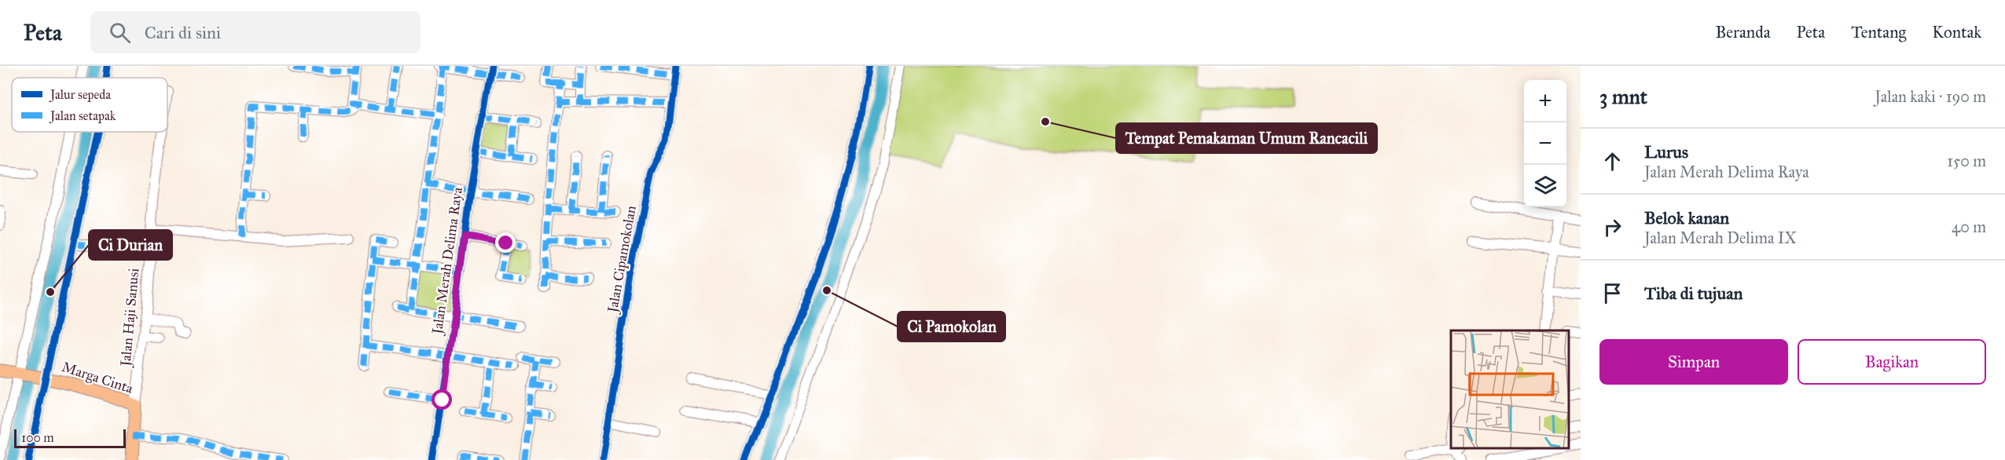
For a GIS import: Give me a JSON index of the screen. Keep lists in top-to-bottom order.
{
  "streets": {
    "main road": ["Marga Cinta"],
    "street": ["Jalan Cipamokolan", "Jalan Merah Delima Raya", "Jalan Haji Sanusi"]
  },
  "crossings": [
    ["Jalan Haji Sanusi", "Marga Cinta"]
  ],
  "places": ["Tempat Pemakaman Umum Rancacili", "Ci Pamokolan", "Ci Durian"],
  "legend": ["Jalur sepeda", "Jalan setapak"],
  "scale_bar": "100 m",
  "page": {
    "header": "Peta",
    "search": "Cari di sini",
    "nav": [
      "Beranda",
      "Peta",
      "Tentang",
      "Kontak"
    ],
    "heading": ["3 mnt", "Jalan kaki · 190 m"],
    "map_buttons": ["+", "−"],
    "list": [
      ["Lurus", "Jalan Merah Delima Raya", "150 m"],
      ["Belok kanan", "Jalan Merah Delima IX", "40 m"],
      "Tiba di tujuan"
    ],
    "buttons": ["Simpan", "Bagikan"],
    "scale": "100 m"
  }
}
